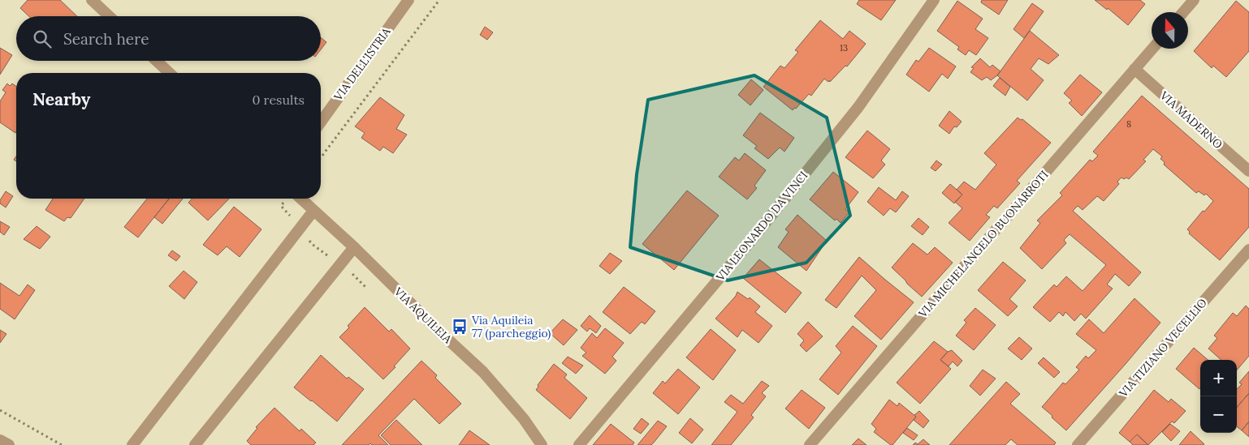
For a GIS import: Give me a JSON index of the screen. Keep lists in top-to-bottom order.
{
  "streets": {
    "street": [
      "VIA DELL'ISTRIA",
      "VIA MADERNO",
      "VIA LEONARDO DA VINCI",
      "VIA MICHELANGELO BUONARROTI",
      "VIA AQUILEIA",
      "VIA TIZIANO VECELLIO"
    ]
  },
  "crossings": [
    ["VIA MADERNO", "VIA MICHELANGELO BUONARROTI"]
  ],
  "places": {
    "bus stop": ["Via Aquileia 77 (parcheggio)"]
  },
  "house_numbers": ["13", "8"],
  "north": "top",
  "page": {
    "search": "Search here",
    "heading": ["Nearby", "0 results"],
    "map_buttons": ["+", "−"]
  }
}
